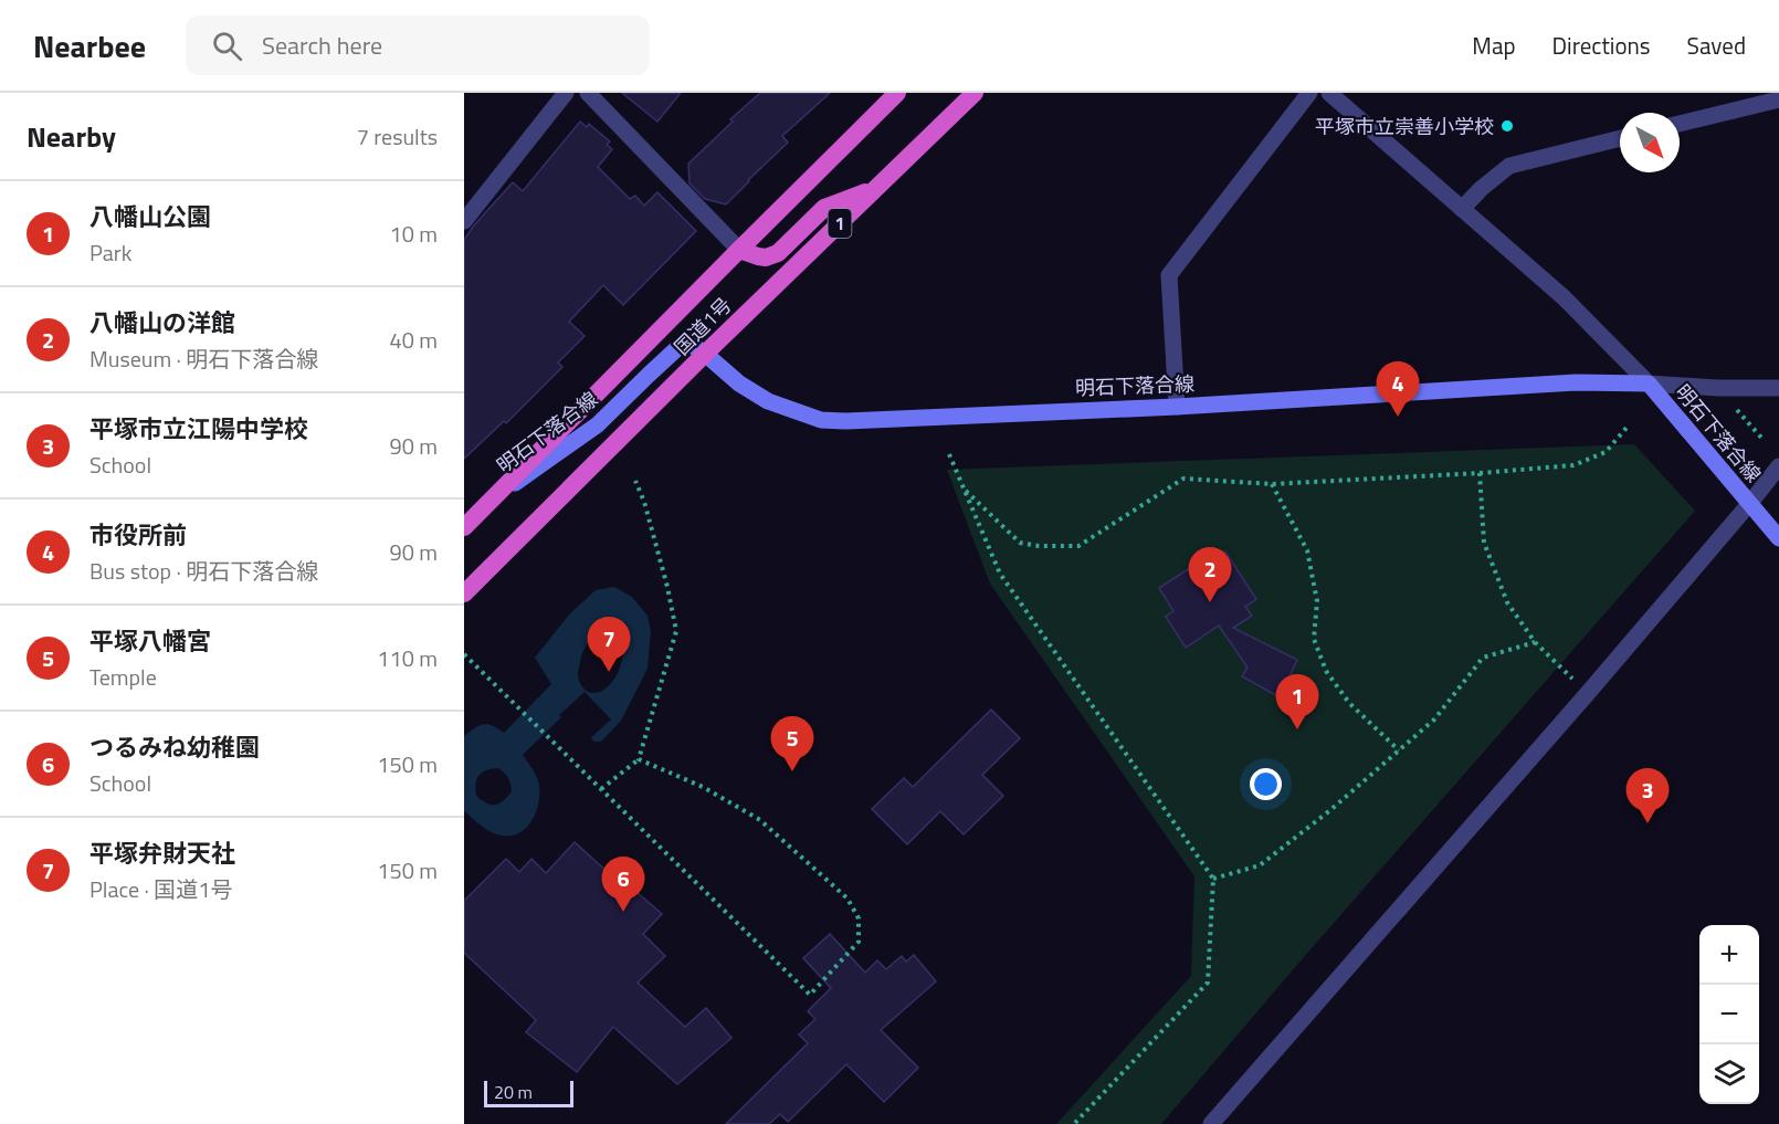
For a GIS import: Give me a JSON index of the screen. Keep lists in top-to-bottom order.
{
  "streets": {
    "highway": ["1", "国道1号"],
    "main road": ["明石下落合線"]
  },
  "crossings": [
    ["国道1号", "明石下落合線"]
  ],
  "places": ["平塚市立崇善小学校"],
  "scale_bar": "20 m",
  "north": "bottom right",
  "page": {
    "header": "Nearbee",
    "search": "Search here",
    "nav": ["Map", "Directions", "Saved"],
    "heading": ["Nearby", "7 results"],
    "list": [
      {
        "mark": "1",
        "name": "八幡山公園",
        "note": "Park",
        "value": "10 m"
      },
      {
        "mark": "2",
        "name": "八幡山の洋館",
        "note": "Museum · 明石下落合線",
        "value": "40 m"
      },
      {
        "mark": "3",
        "name": "平塚市立江陽中学校",
        "note": "School",
        "value": "90 m"
      },
      {
        "mark": "4",
        "name": "市役所前",
        "note": "Bus stop · 明石下落合線",
        "value": "90 m"
      },
      {
        "mark": "5",
        "name": "平塚八幡宮",
        "note": "Temple",
        "value": "110 m"
      },
      {
        "mark": "6",
        "name": "つるみね幼稚園",
        "note": "School",
        "value": "150 m"
      },
      {
        "mark": "7",
        "name": "平塚弁財天社",
        "note": "Place · 国道1号",
        "value": "150 m"
      }
    ],
    "pins": [
      "4",
      "2",
      "7",
      "1",
      "5",
      "3",
      "6"
    ],
    "map_buttons": ["+", "−"],
    "scale": "20 m"
  }
}
